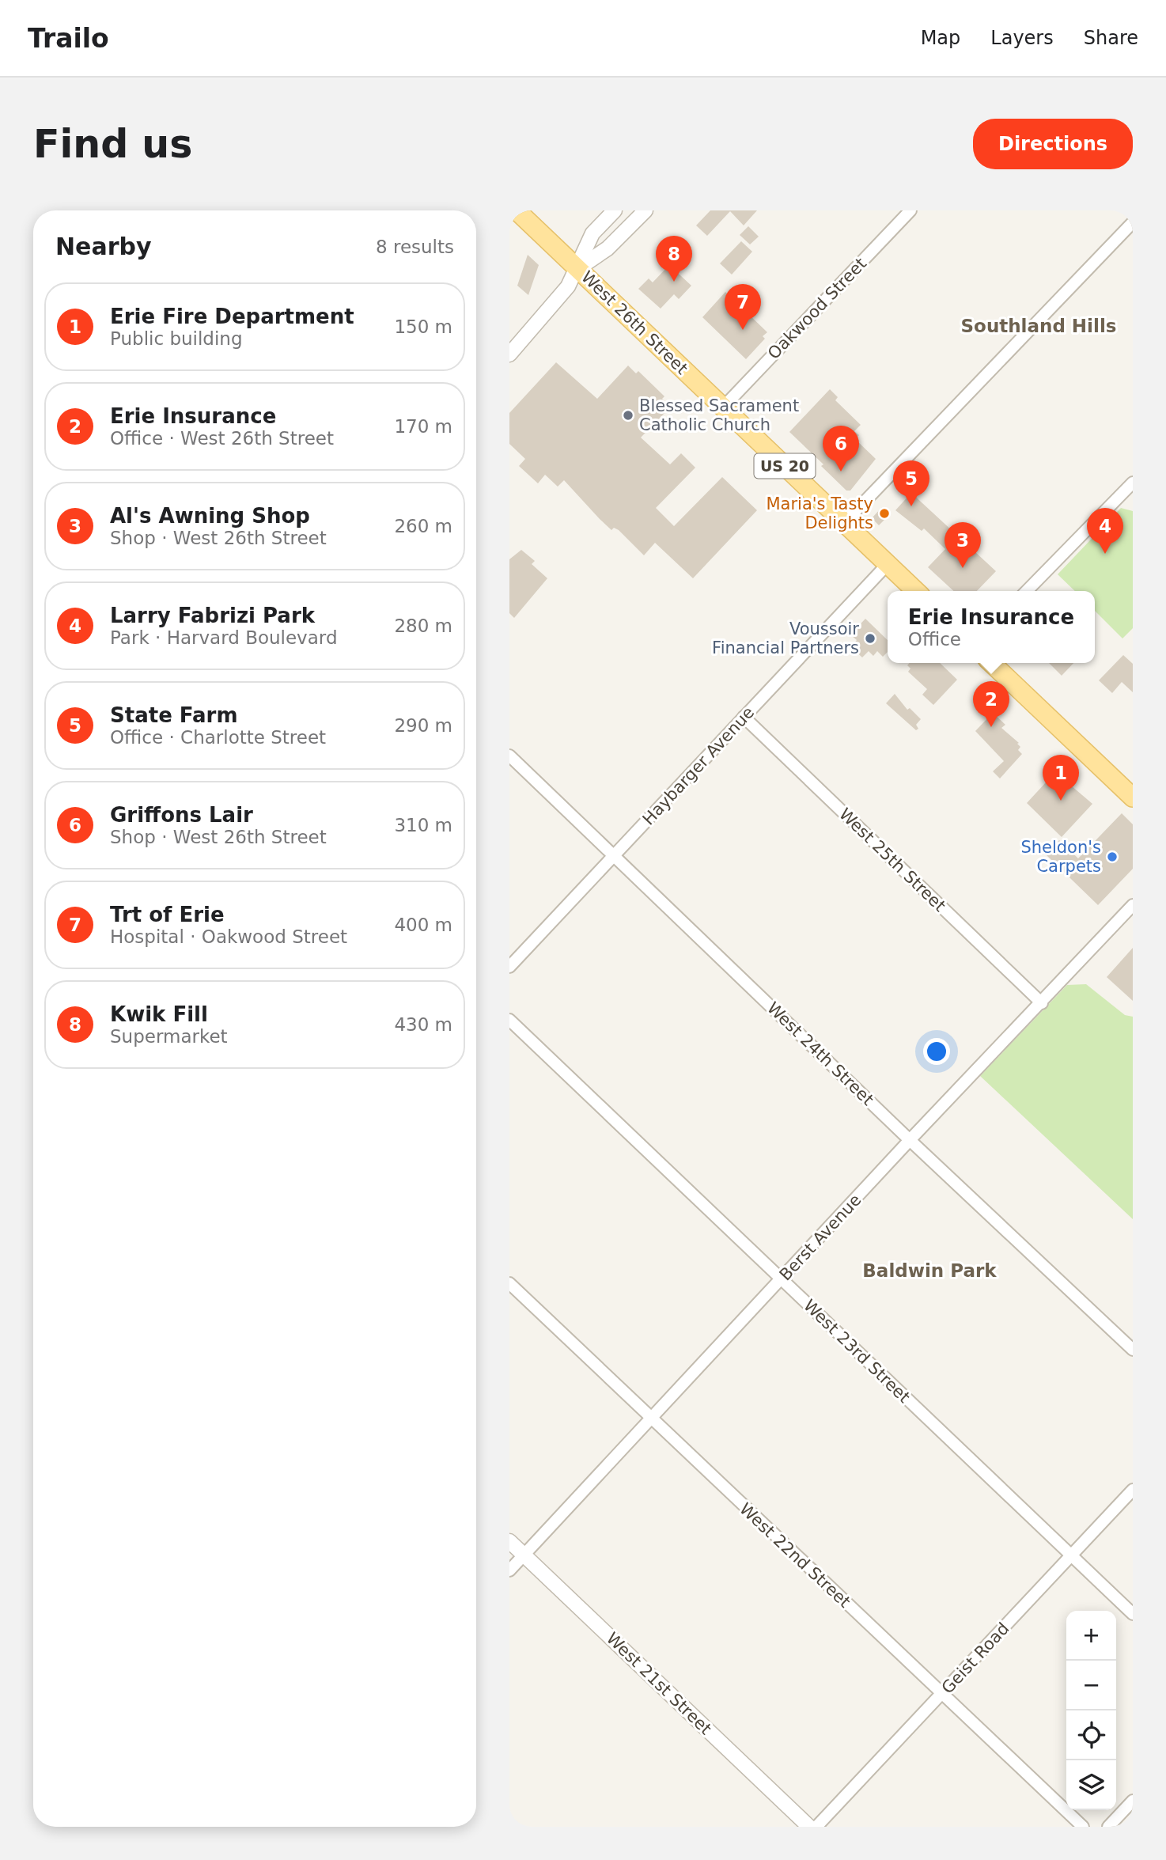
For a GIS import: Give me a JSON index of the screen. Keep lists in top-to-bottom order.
{
  "streets": {
    "main road": ["West 26th Street", "US 20"],
    "street": [
      "Oakwood Street",
      "Haybarger Avenue",
      "West 25th Street",
      "West 24th Street",
      "Berst Avenue",
      "West 23rd Street",
      "West 22nd Street",
      "Geist Road",
      "West 21st Street"
    ]
  },
  "crossings": [
    ["Oakwood Street", "West 26th Street"],
    ["West 26th Street", "Haybarger Avenue"],
    ["Haybarger Avenue", "West 25th Street"],
    ["Haybarger Avenue", "West 24th Street"],
    ["West 25th Street", "Berst Avenue"],
    ["West 24th Street", "Berst Avenue"],
    ["Berst Avenue", "West 23rd Street"],
    ["Berst Avenue", "West 22nd Street"],
    ["Berst Avenue", "West 21st Street"],
    ["West 23rd Street", "Geist Road"],
    ["West 22nd Street", "Geist Road"]
  ],
  "districts": ["Southland Hills", "Baldwin Park"],
  "places": [
    "Blessed Sacrament Catholic Church",
    "Maria's Tasty Delights",
    "Voussoir Financial Partners",
    "Sheldon's Carpets"
  ],
  "page": {
    "header": "Trailo",
    "nav": ["Map", "Layers", "Share"],
    "buttons": "Directions",
    "title": "Find us",
    "heading": ["Nearby", "8 results"],
    "pins": [
      "8",
      "7",
      "6",
      "5",
      "4",
      "3",
      "2",
      "1"
    ],
    "list": [
      {
        "mark": "1",
        "name": "Erie Fire Department",
        "note": "Public building",
        "value": "150 m"
      },
      {
        "mark": "2",
        "name": "Erie Insurance",
        "note": "Office · West 26th Street",
        "value": "170 m"
      },
      {
        "mark": "3",
        "name": "Al's Awning Shop",
        "note": "Shop · West 26th Street",
        "value": "260 m"
      },
      {
        "mark": "4",
        "name": "Larry Fabrizi Park",
        "note": "Park · Harvard Boulevard",
        "value": "280 m"
      },
      {
        "mark": "5",
        "name": "State Farm",
        "note": "Office · Charlotte Street",
        "value": "290 m"
      },
      {
        "mark": "6",
        "name": "Griffons Lair",
        "note": "Shop · West 26th Street",
        "value": "310 m"
      },
      {
        "mark": "7",
        "name": "Trt of Erie",
        "note": "Hospital · Oakwood Street",
        "value": "400 m"
      },
      {
        "mark": "8",
        "name": "Kwik Fill",
        "note": "Supermarket",
        "value": "430 m"
      }
    ],
    "popup": ["Erie Insurance", "Office"],
    "map_buttons": ["+", "−"]
  }
}
